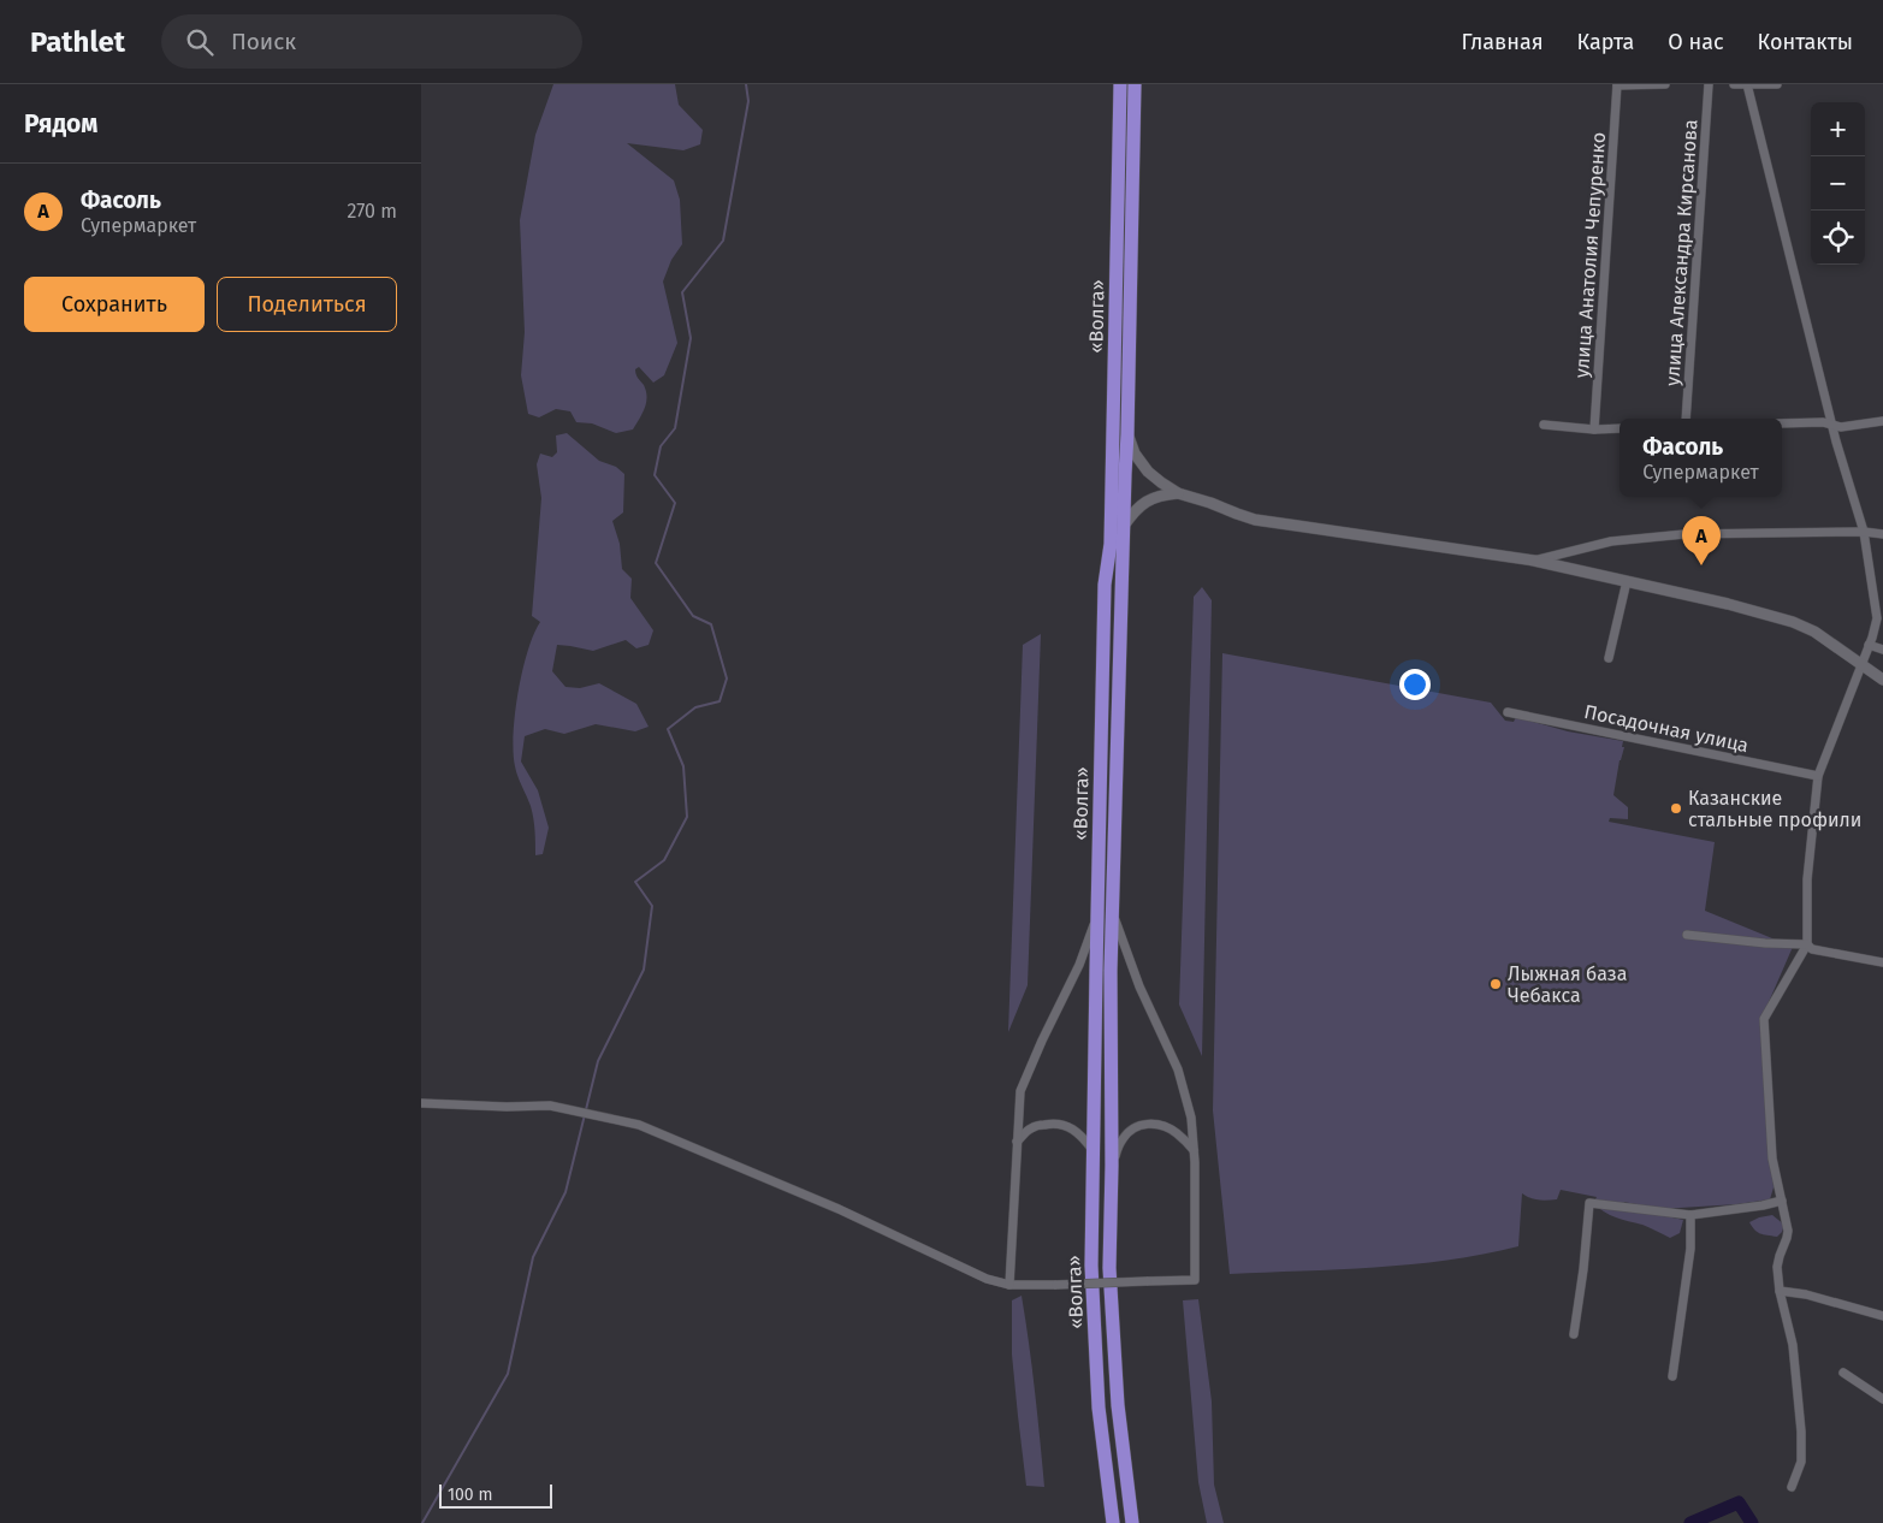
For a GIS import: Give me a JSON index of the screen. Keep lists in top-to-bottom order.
{
  "streets": {
    "highway": ["«Волга»"],
    "street": ["улица Александра Кирсанова", "улица Анатолия Чепуренко", "Посадочная улица"]
  },
  "places": ["Казанские стальные профили", "Лыжная база Чебакса"],
  "scale_bar": "100 m",
  "page": {
    "header": "Pathlet",
    "search": "Поиск",
    "nav": [
      "Главная",
      "Карта",
      "О нас",
      "Контакты"
    ],
    "heading": "Рядом",
    "map_buttons": ["+", "−"],
    "list": [
      {
        "mark": "A",
        "name": "Фасоль",
        "note": "Супермаркет",
        "value": "270 m"
      }
    ],
    "buttons": ["Сохранить", "Поделиться"],
    "popup": ["Фасоль", "Супермаркет"],
    "pins": "A",
    "scale": "100 m"
  }
}
